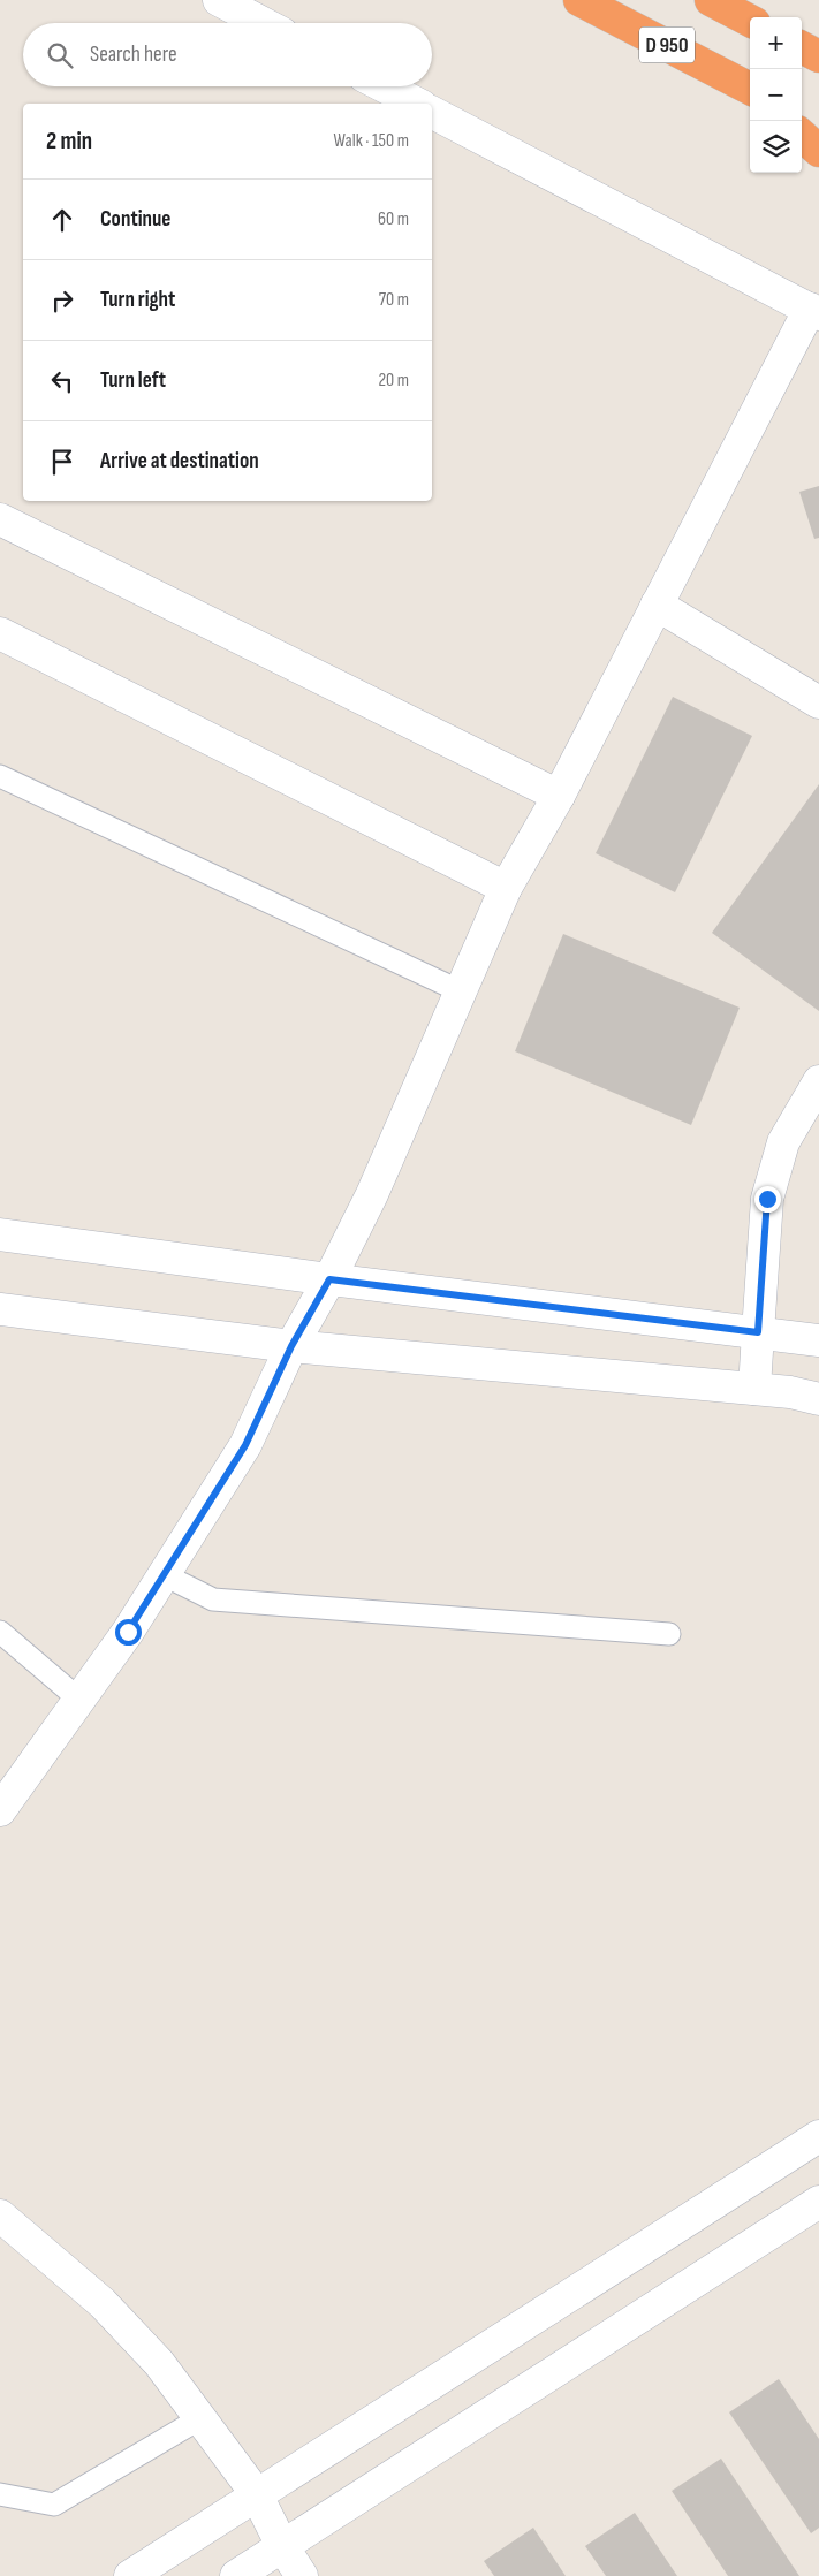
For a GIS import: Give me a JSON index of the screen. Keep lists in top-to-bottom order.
{
  "streets": {
    "highway": ["D 950"]
  },
  "page": {
    "map_buttons": ["+", "−"],
    "search": "Search here",
    "heading": ["2 min", "Walk · 150 m"],
    "list": [
      ["Continue", "60 m"],
      ["Turn right", "70 m"],
      ["Turn left", "20 m"],
      "Arrive at destination"
    ]
  }
}
